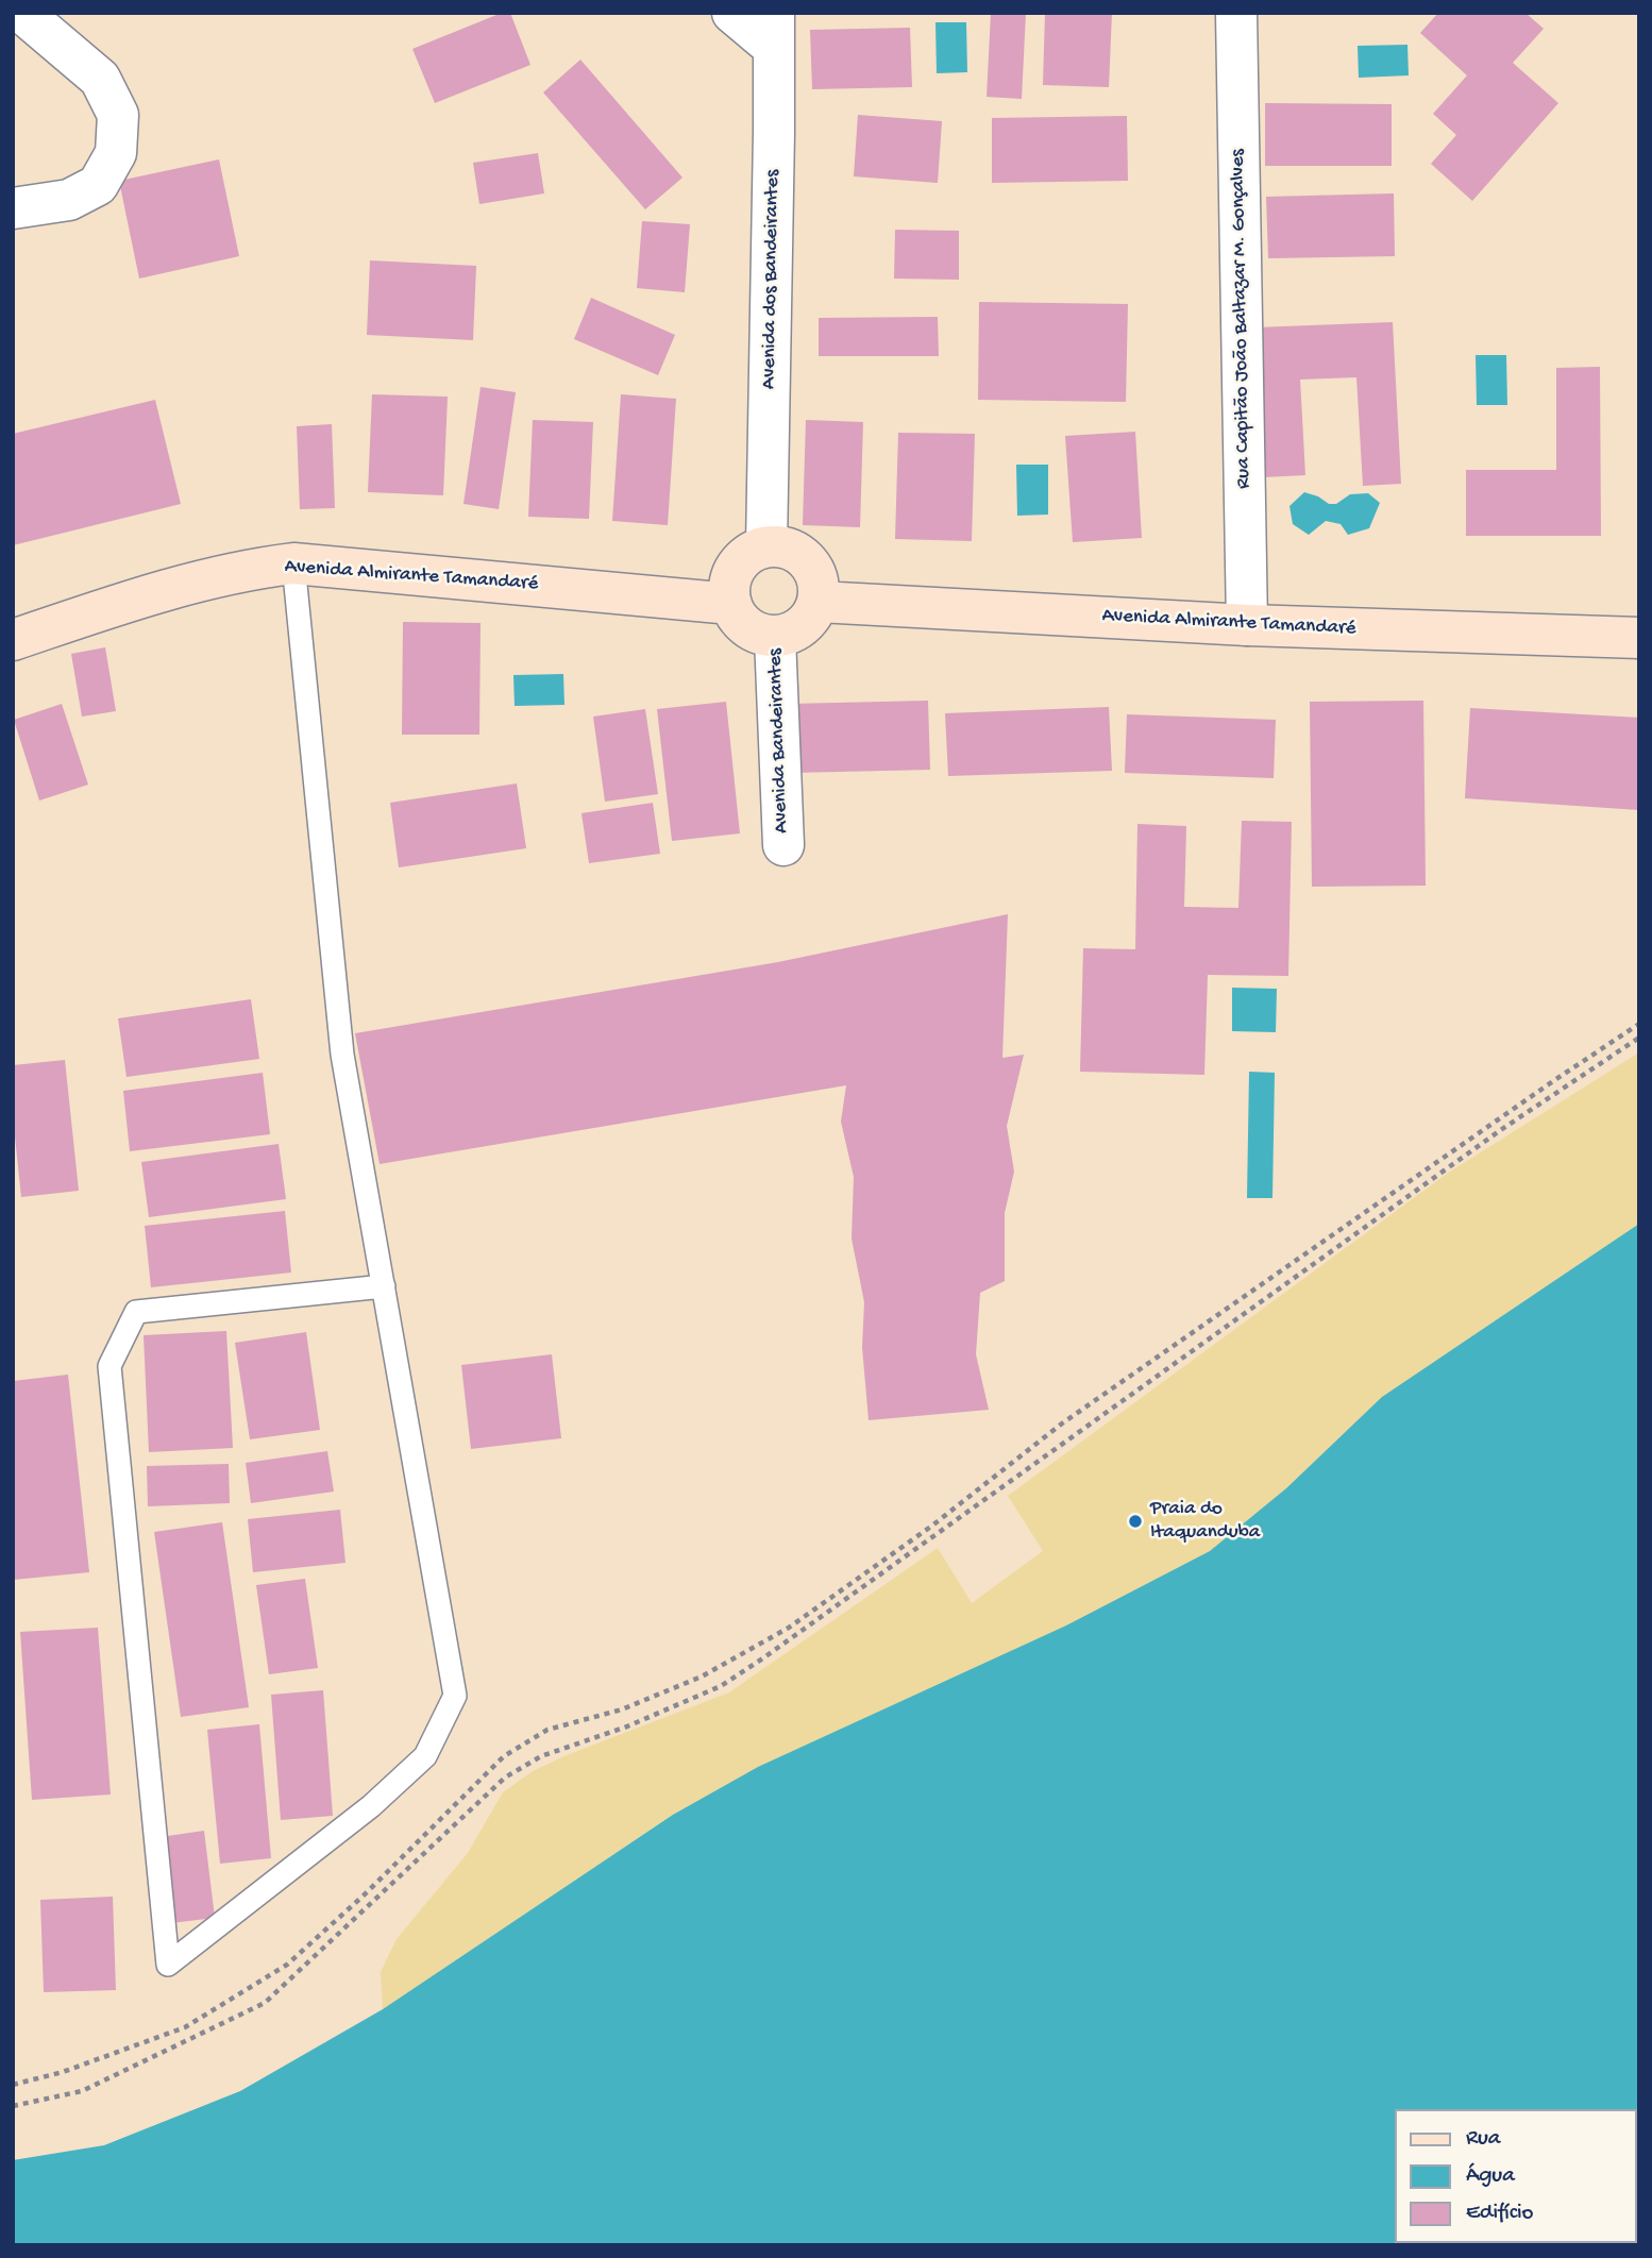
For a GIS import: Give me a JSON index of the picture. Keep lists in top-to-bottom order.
{
  "streets": {
    "main road": ["Avenida Almirante Tamandaré"],
    "street": ["Avenida dos Bandeirantes", "Rua Capitão João Baltazar M. Gonçalves", "Avenida Bandeirantes"]
  },
  "crossings": [
    ["Avenida dos Bandeirantes", "Avenida Almirante Tamandaré"],
    ["Avenida dos Bandeirantes", "Avenida Bandeirantes"],
    ["Rua Capitão João Baltazar M. Gonçalves", "Avenida Almirante Tamandaré"],
    ["Avenida Almirante Tamandaré", "Avenida Bandeirantes"]
  ],
  "places": ["Praia do Itaquanduba"],
  "legend": ["Rua", "Água", "Edifício"]
}
